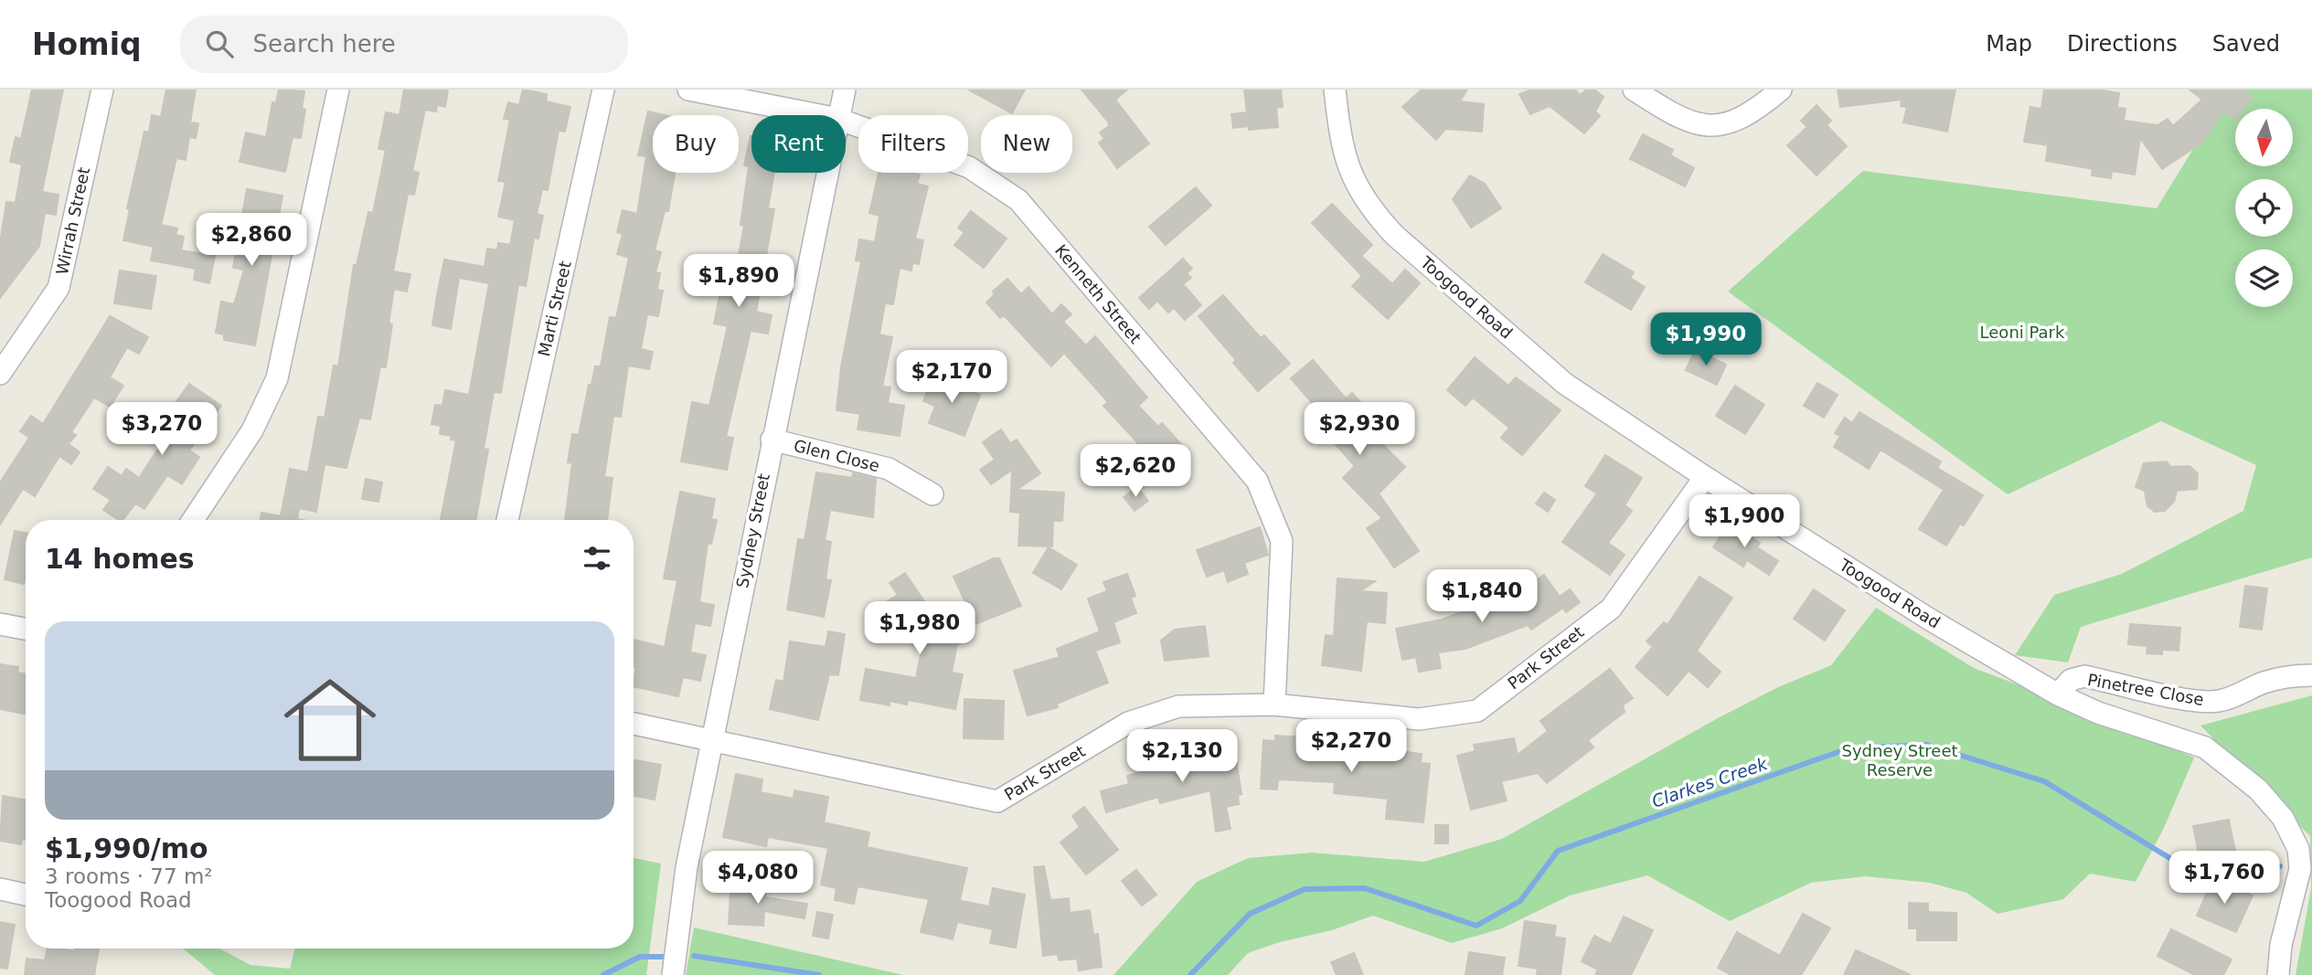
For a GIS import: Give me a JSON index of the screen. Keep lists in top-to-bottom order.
{
  "streets": {
    "street": [
      "Wirrah Street",
      "Kenneth Street",
      "Toogood Road",
      "Marti Street",
      "Glen Close",
      "Sydney Street",
      "Park Street",
      "Pinetree Close"
    ]
  },
  "crossings": [
    ["Kenneth Street", "Park Street"],
    ["Toogood Road", "Park Street"],
    ["Toogood Road", "Pinetree Close"],
    ["Glen Close", "Sydney Street"],
    ["Sydney Street", "Park Street"]
  ],
  "water": ["Clarkes Creek"],
  "parks": ["Leoni Park", "Sydney Street Reserve"],
  "north": "bottom",
  "page": {
    "header": "Homiq",
    "search": "Search here",
    "nav": ["Map", "Directions", "Saved"],
    "chip": [
      "Buy",
      "Rent",
      "Filters",
      "New"
    ],
    "price": [
      "$2,860",
      "$1,890",
      "$1,990",
      "$2,170",
      "$3,270",
      "$2,930",
      "$2,620",
      "$1,900",
      "$1,840",
      "$1,980",
      "$2,270",
      "$2,130",
      "$4,080",
      "$1,760"
    ],
    "heading": "14 homes",
    "list": [
      {
        "name": "$1,990/mo",
        "note": "3 rooms · 77 m² · Toogood Road"
      }
    ]
  }
}
